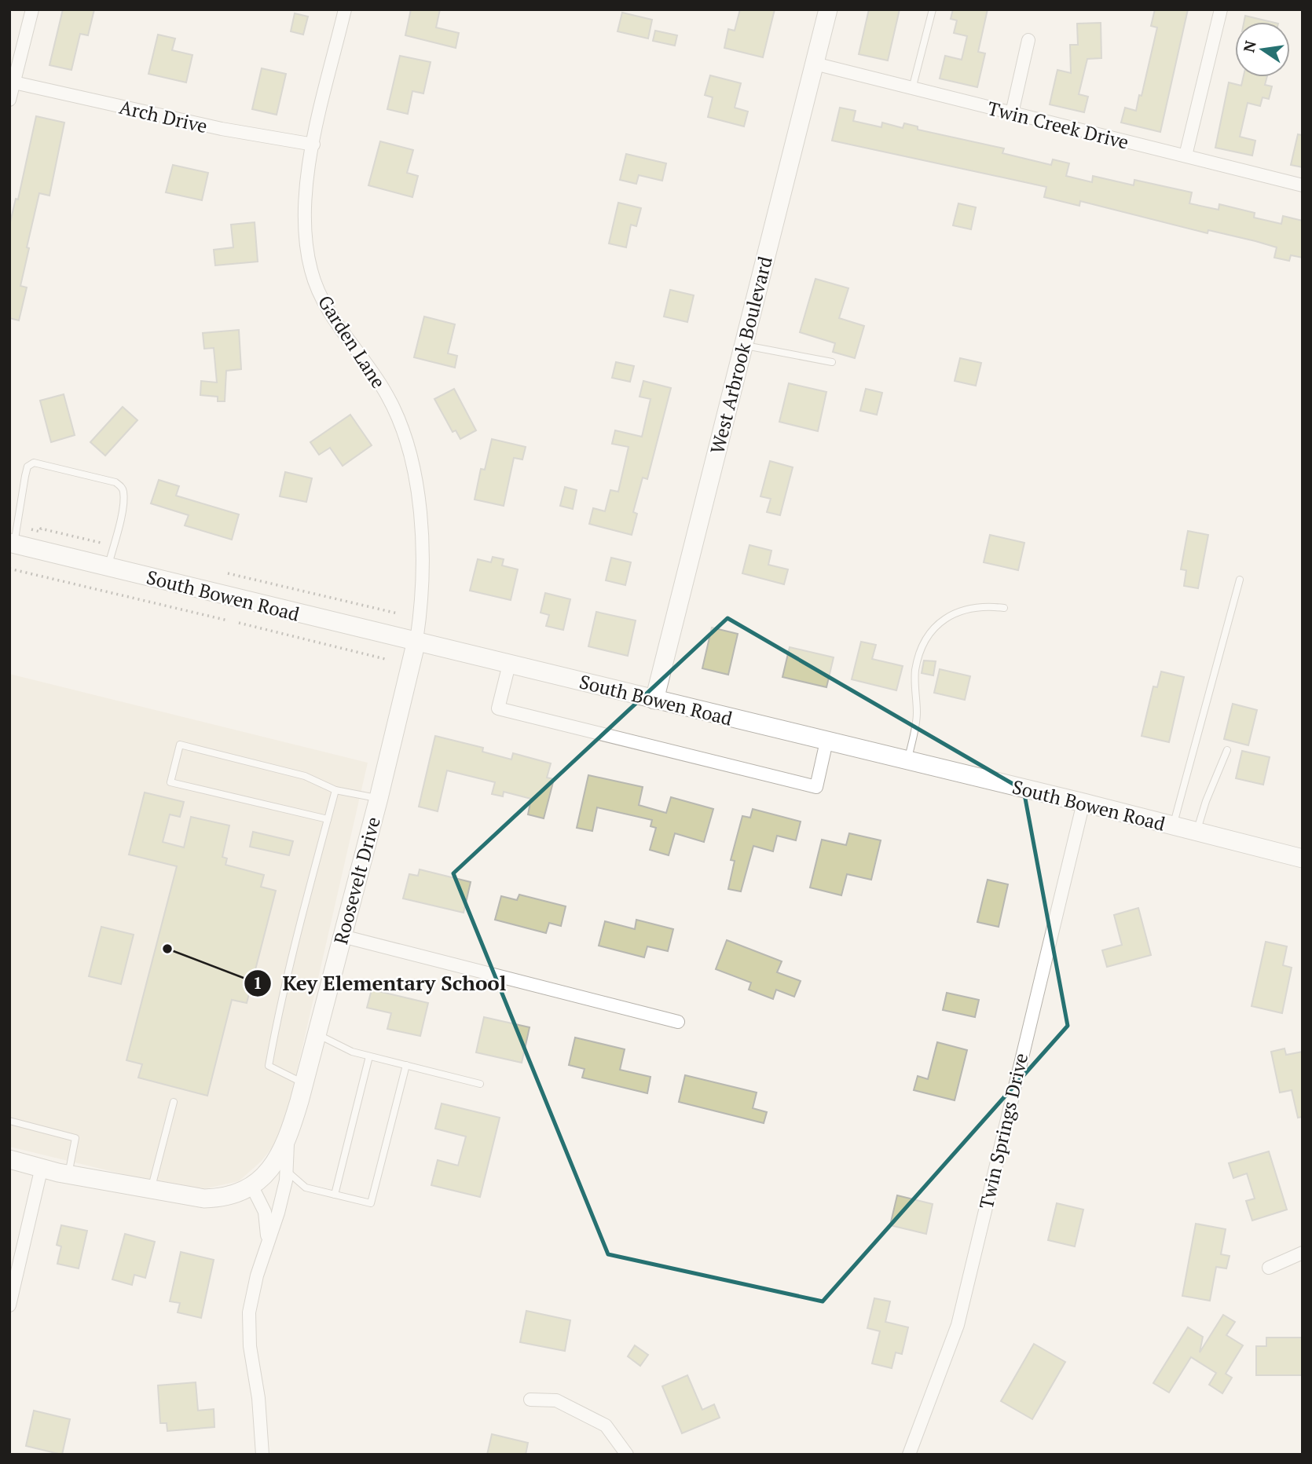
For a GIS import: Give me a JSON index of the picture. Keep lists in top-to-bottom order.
{
  "streets": {
    "street": [
      "Arch Drive",
      "Twin Creek Drive",
      "Garden Lane",
      "West Arbrook Boulevard",
      "South Bowen Road",
      "Roosevelt Drive",
      "Twin Springs Drive"
    ]
  },
  "crossings": [
    ["Arch Drive", "Garden Lane"],
    ["Twin Creek Drive", "West Arbrook Boulevard"],
    ["Garden Lane", "South Bowen Road"],
    ["Garden Lane", "Roosevelt Drive"],
    ["West Arbrook Boulevard", "South Bowen Road"],
    ["South Bowen Road", "Roosevelt Drive"],
    ["South Bowen Road", "Twin Springs Drive"]
  ],
  "places": ["Key Elementary School"],
  "north": "left"
}
